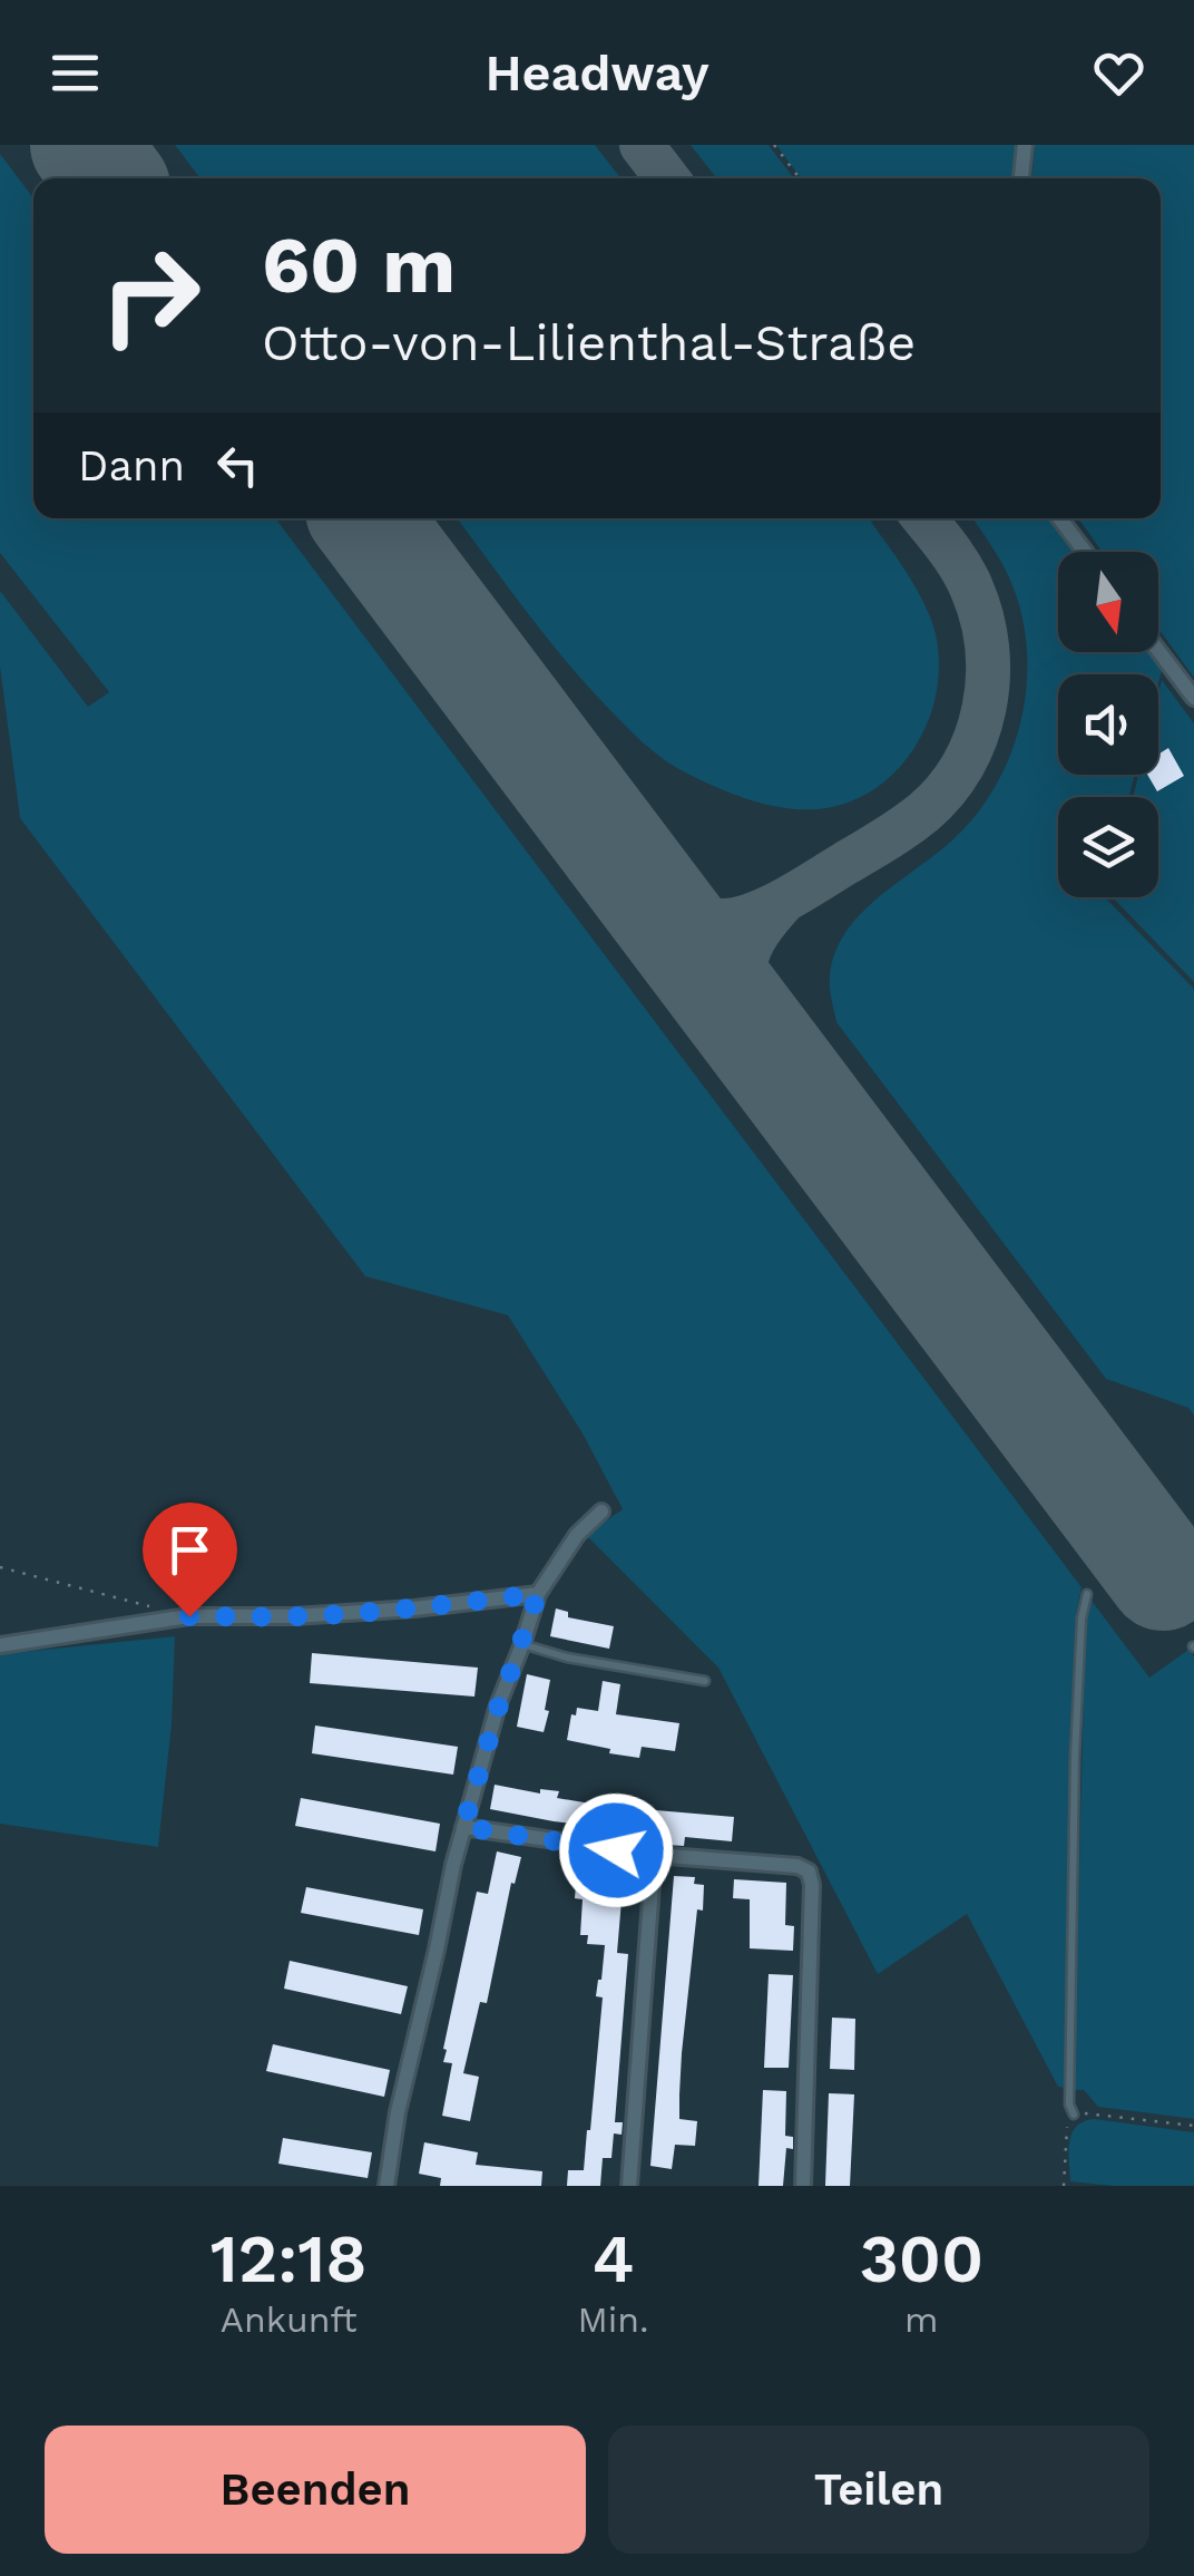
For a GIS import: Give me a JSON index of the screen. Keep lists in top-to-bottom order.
{
  "north": "bottom",
  "page": {
    "header": "Headway",
    "turn": ["60 m", "Otto-von-Lilienthal-Straße"],
    "then": "Dann",
    "eta": [
      "12:18",
      "Ankunft",
      "4",
      "Min.",
      "300",
      "m"
    ],
    "buttons": ["Beenden", "Teilen"]
  }
}
